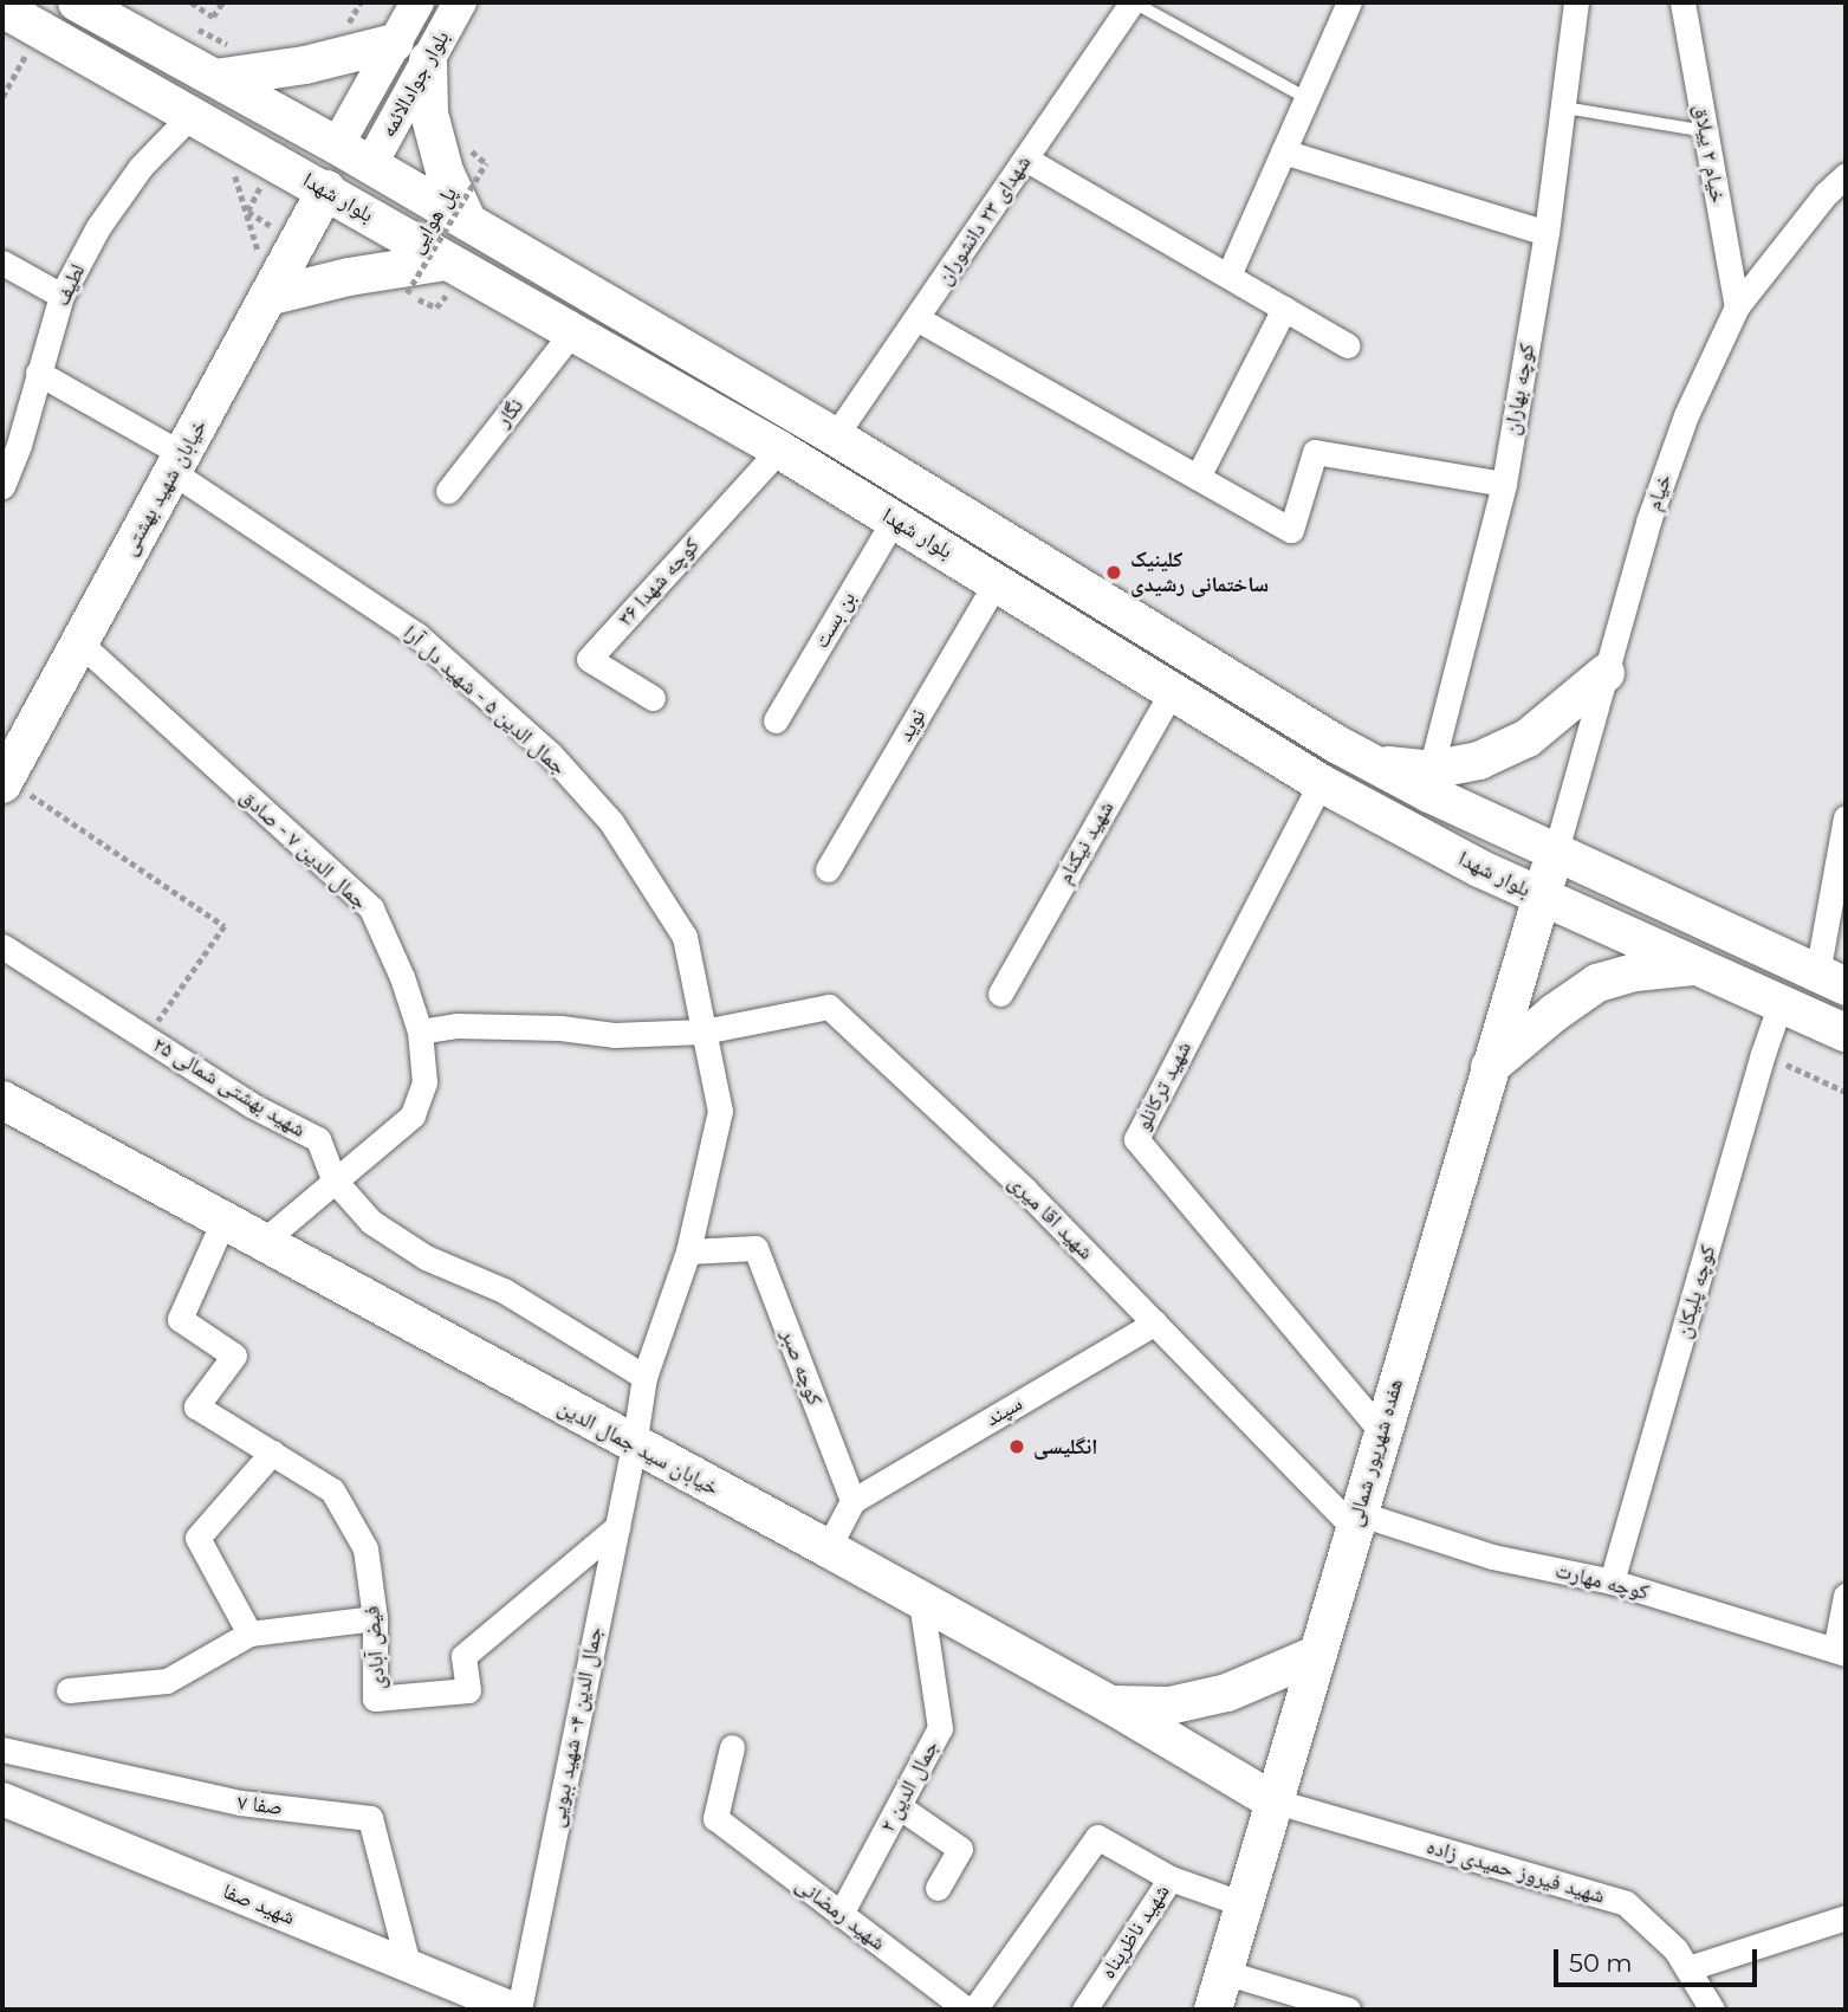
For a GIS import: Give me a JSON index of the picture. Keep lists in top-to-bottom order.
{
  "streets": {
    "main road": [
      "بلوار شهدا",
      "خیابان شهید بهشتی",
      "خیابان سید جمال الدین",
      "هفده شهریور شمالی"
    ],
    "street": [
      "بلوار جوادالائمه",
      "خیام ۲ ییلاق",
      "شهدای ۲۳ دانشوران",
      "لطیف",
      "کوچه بهاران",
      "نگار",
      "خیام",
      "کوچه شهدا ۳۶",
      "بن بست",
      "جمال الدین ۵ - شهید دل آرا",
      "نوید",
      "شهید نیکنام",
      "جمال الدین ۷ - صادق",
      "شهید ترکانلو",
      "۲۵ شهید بهشتی شمالی",
      "شهید اقا میری",
      "کوچه پلیکان",
      "کوچه صبر",
      "سپند",
      "کوچه مهارت",
      "فیض آبادی",
      "جمال الدین ۴- شهید ببویی",
      "جمال الدین ۲",
      "صفا ۷",
      "شهید فیروز حمیدی زاده",
      "شهید صفا",
      "شهید رمضانی",
      "شهید ناظرپناه"
    ],
    "path": ["پل هوایی"]
  },
  "crossings": [
    ["بلوار جوادالائمه", "بلوار شهدا"],
    ["بلوار جوادالائمه", "خیابان شهید بهشتی"],
    ["خیام ۲ ییلاق", "خیام"],
    ["بلوار شهدا", "شهدای ۲۳ دانشوران"],
    ["بلوار شهدا", "لطیف"],
    ["بلوار شهدا", "کوچه بهاران"],
    ["بلوار شهدا", "نگار"],
    ["بلوار شهدا", "خیابان شهید بهشتی"],
    ["بلوار شهدا", "خیام"],
    ["بلوار شهدا", "کوچه شهدا ۳۶"],
    ["بلوار شهدا", "بن بست"],
    ["بلوار شهدا", "نوید"],
    ["بلوار شهدا", "شهید نیکنام"],
    ["بلوار شهدا", "شهید ترکانلو"],
    ["بلوار شهدا", "کوچه پلیکان"],
    ["بلوار شهدا", "هفده شهریور شمالی"],
    ["لطیف", "جمال الدین ۵ - شهید دل آرا"],
    ["خیابان شهید بهشتی", "جمال الدین ۵ - شهید دل آرا"],
    ["خیابان شهید بهشتی", "جمال الدین ۷ - صادق"],
    ["خیام", "هفده شهریور شمالی"],
    ["جمال الدین ۵ - شهید دل آرا", "۲۵ شهید بهشتی شمالی"],
    ["جمال الدین ۵ - شهید دل آرا", "شهید اقا میری"],
    ["جمال الدین ۵ - شهید دل آرا", "کوچه صبر"],
    ["جمال الدین ۵ - شهید دل آرا", "خیابان سید جمال الدین"],
    ["جمال الدین ۵ - شهید دل آرا", "جمال الدین ۴- شهید ببویی"],
    ["جمال الدین ۷ - صادق", "۲۵ شهید بهشتی شمالی"],
    ["جمال الدین ۷ - صادق", "خیابان سید جمال الدین"],
    ["شهید ترکانلو", "هفده شهریور شمالی"],
    ["شهید اقا میری", "سپند"],
    ["شهید اقا میری", "هفده شهریور شمالی"],
    ["شهید اقا میری", "کوچه مهارت"],
    ["کوچه پلیکان", "کوچه مهارت"],
    ["کوچه صبر", "سپند"],
    ["خیابان سید جمال الدین", "هفده شهریور شمالی"],
    ["خیابان سید جمال الدین", "فیض آبادی"],
    ["خیابان سید جمال الدین", "جمال الدین ۴- شهید ببویی"],
    ["خیابان سید جمال الدین", "جمال الدین ۲"],
    ["خیابان سید جمال الدین", "شهید فیروز حمیدی زاده"],
    ["هفده شهریور شمالی", "کوچه مهارت"],
    ["هفده شهریور شمالی", "شهید فیروز حمیدی زاده"],
    ["هفده شهریور شمالی", "شهید ناظرپناه"],
    ["فیض آبادی", "جمال الدین ۴- شهید ببویی"],
    ["جمال الدین ۴- شهید ببویی", "شهید صفا"],
    ["جمال الدین ۲", "شهید رمضانی"],
    ["صفا ۷", "شهید صفا"]
  ],
  "places": ["کلینیک ساختمانی رشیدی", "انگلیسی"],
  "scale_bar": "50 m"
}
